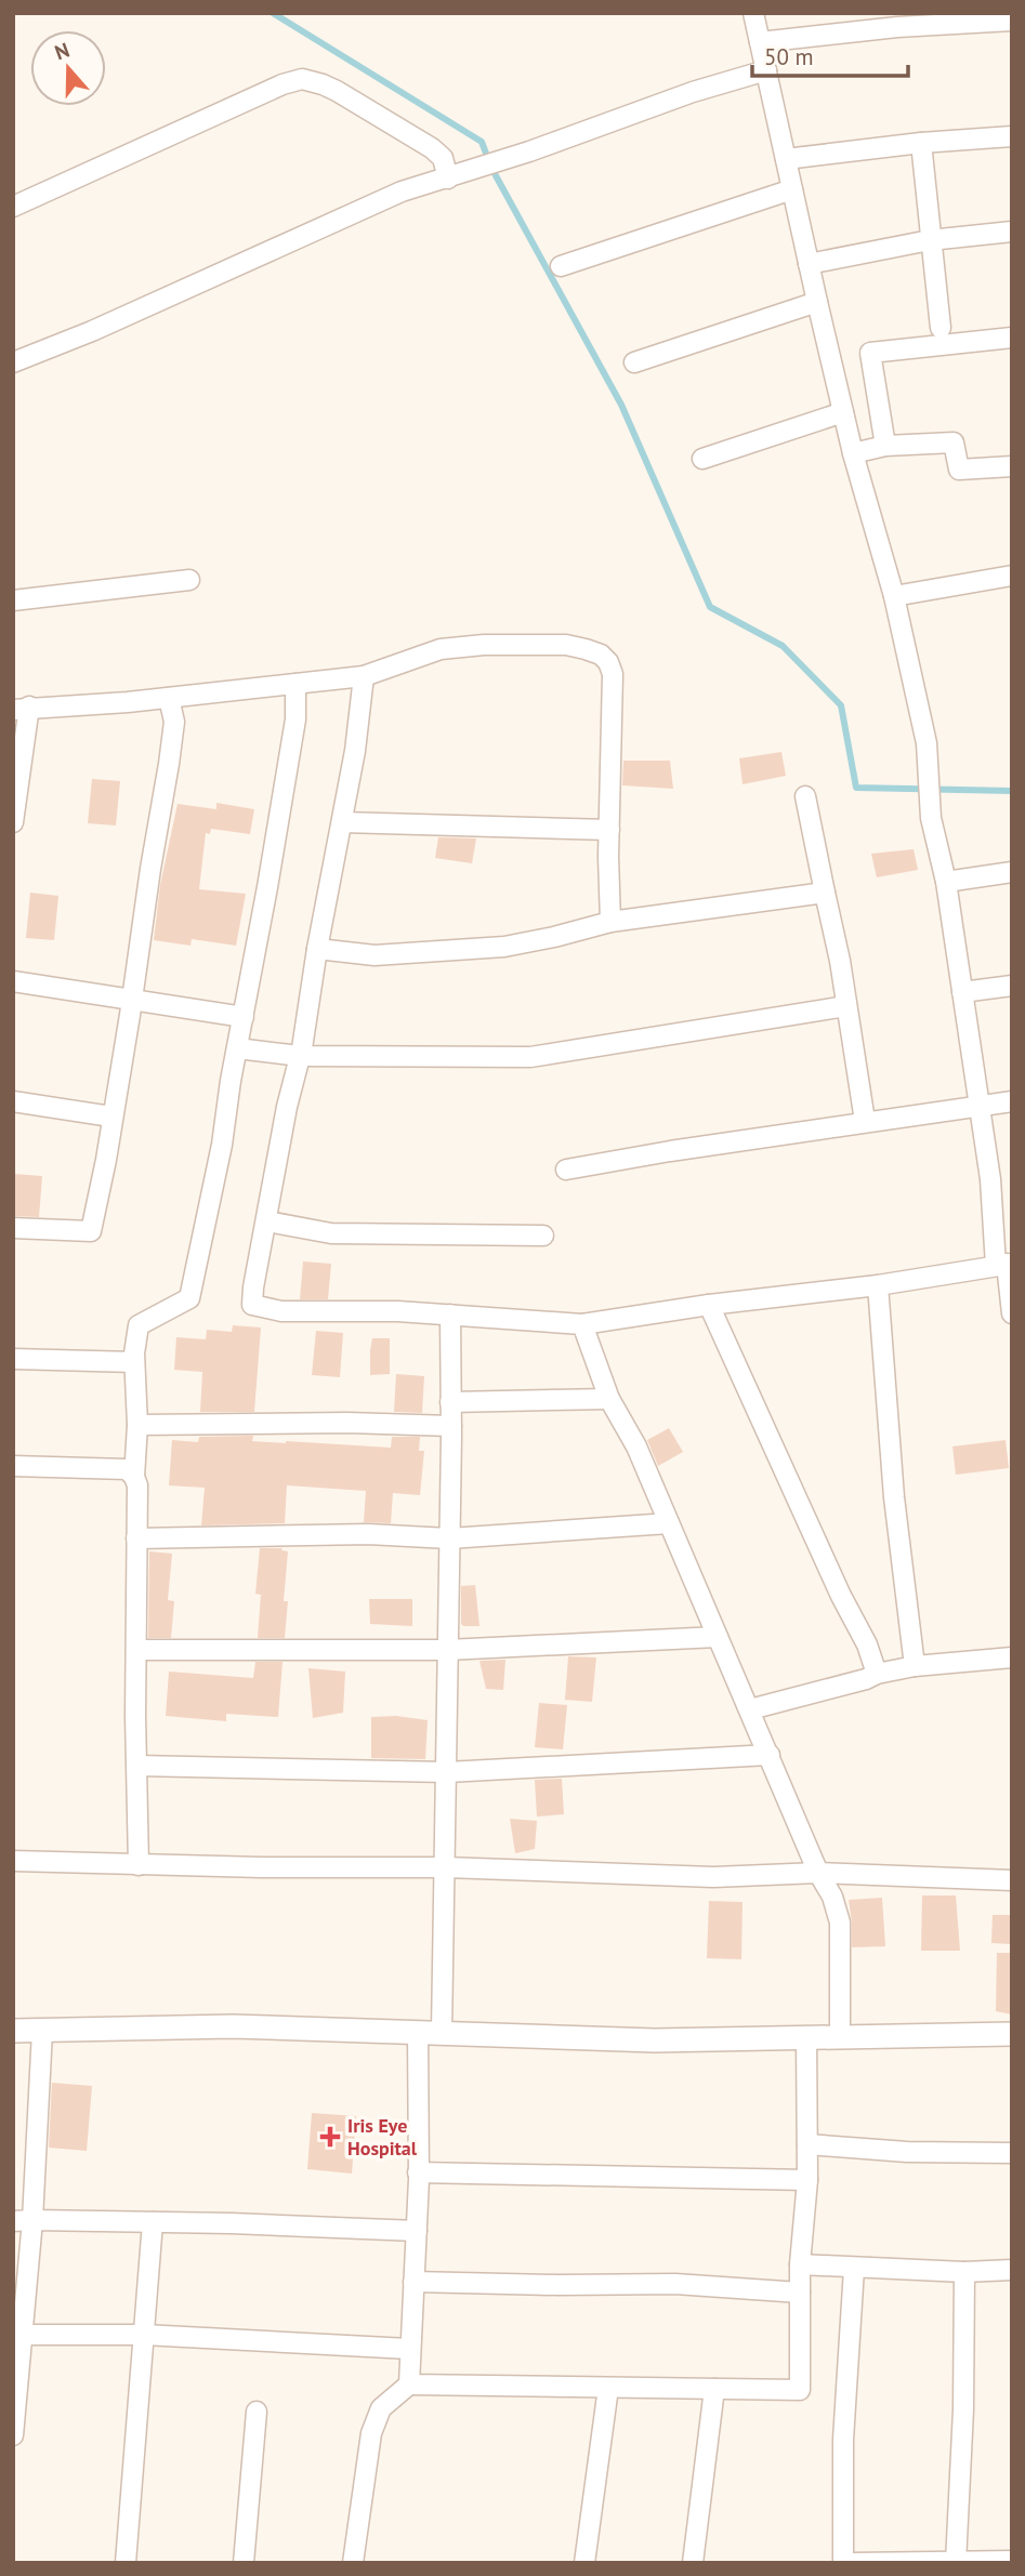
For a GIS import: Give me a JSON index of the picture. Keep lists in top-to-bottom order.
{
  "places": {
    "health": ["Iris Eye Hospital"]
  },
  "scale_bar": "50 m",
  "north": "top"
}
